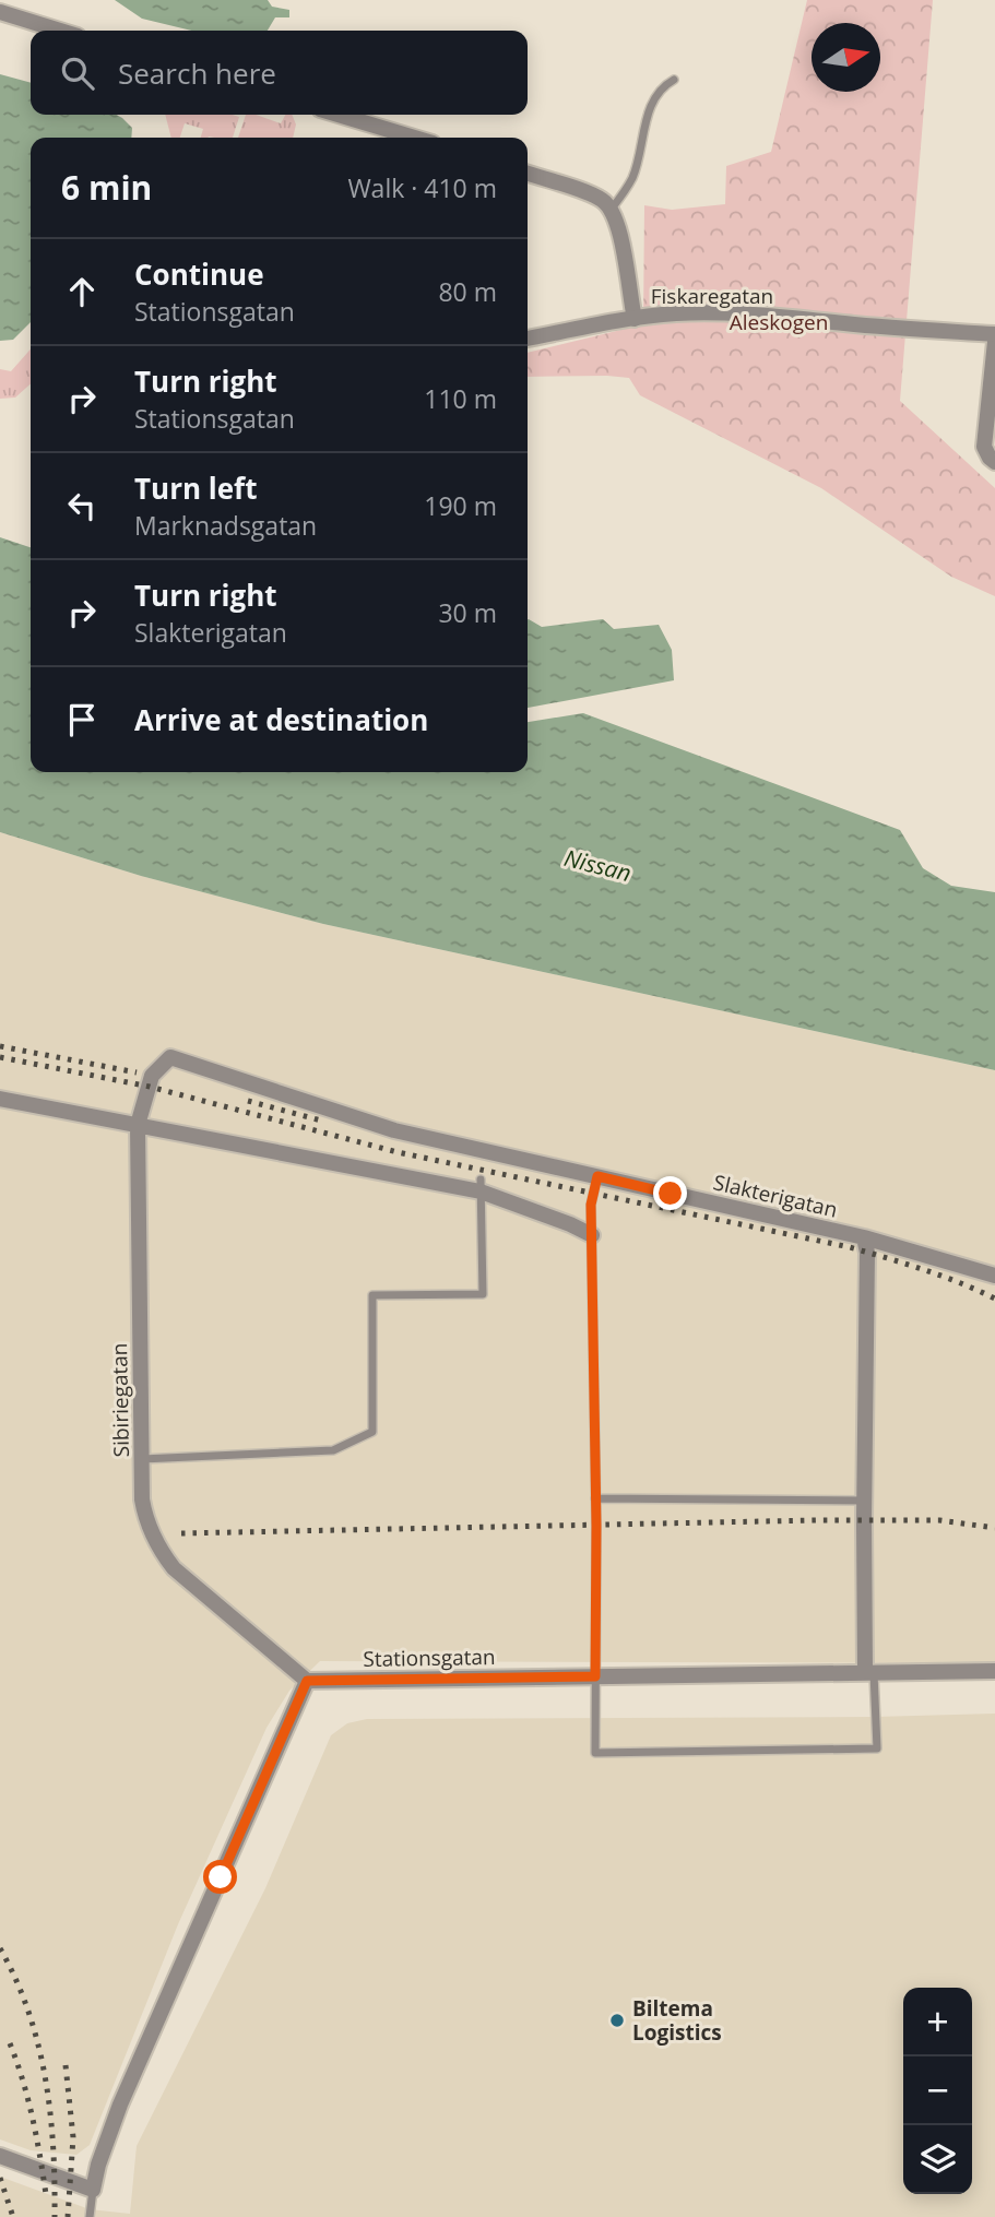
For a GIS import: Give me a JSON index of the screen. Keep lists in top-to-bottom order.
{
  "streets": {
    "street": [
      "Fiskaregatan",
      "Slakterigatan",
      "Sibiriegatan",
      "Stationsgatan"
    ]
  },
  "crossings": [
    ["Slakterigatan", "Sibiriegatan"],
    ["Sibiriegatan", "Stationsgatan"]
  ],
  "water": ["Nissan"],
  "parks": ["Aleskogen"],
  "places": ["Biltema Logistics"],
  "north": "right",
  "page": {
    "search": "Search here",
    "heading": ["6 min", "Walk · 410 m"],
    "list": [
      ["Continue", "Stationsgatan", "80 m"],
      ["Turn right", "Stationsgatan", "110 m"],
      ["Turn left", "Marknadsgatan", "190 m"],
      ["Turn right", "Slakterigatan", "30 m"],
      "Arrive at destination"
    ],
    "map_buttons": ["+", "−"]
  }
}
